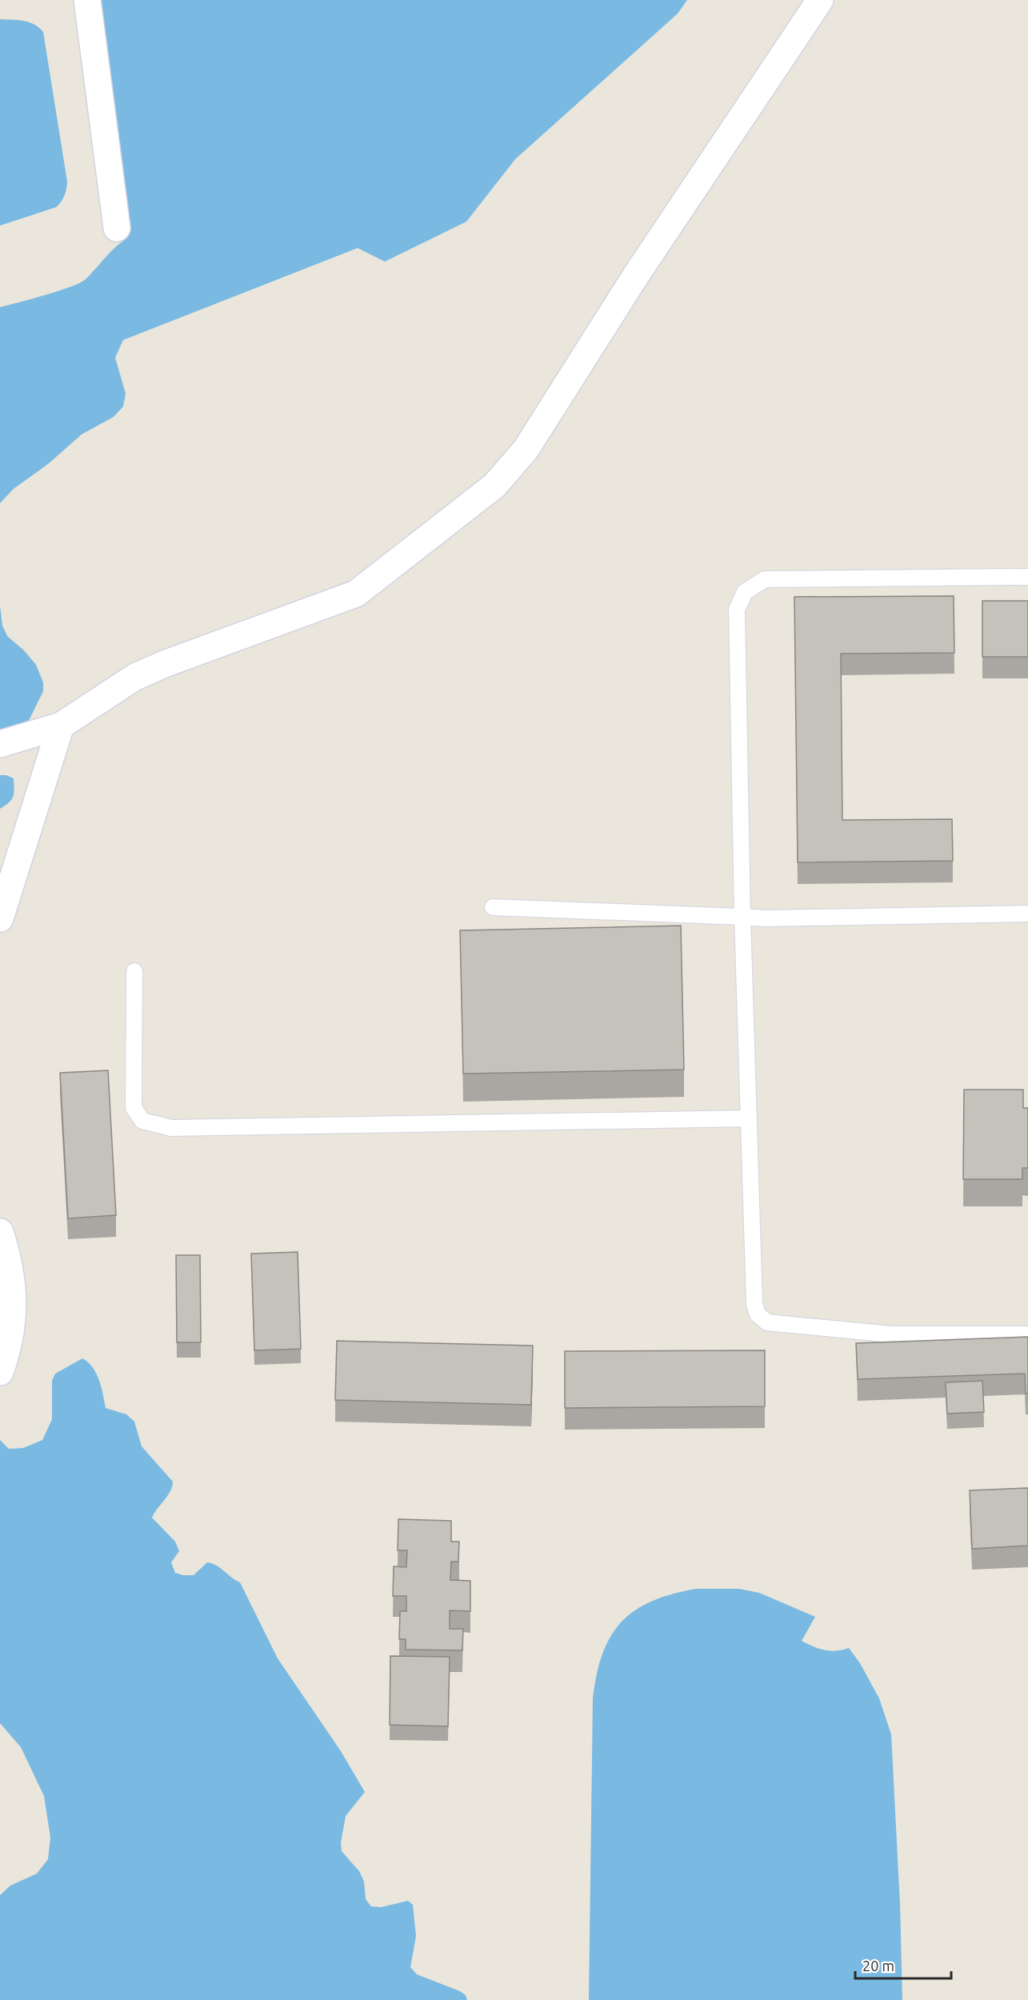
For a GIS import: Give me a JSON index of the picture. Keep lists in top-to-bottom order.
{
  "scale_bar": "20 m"
}
